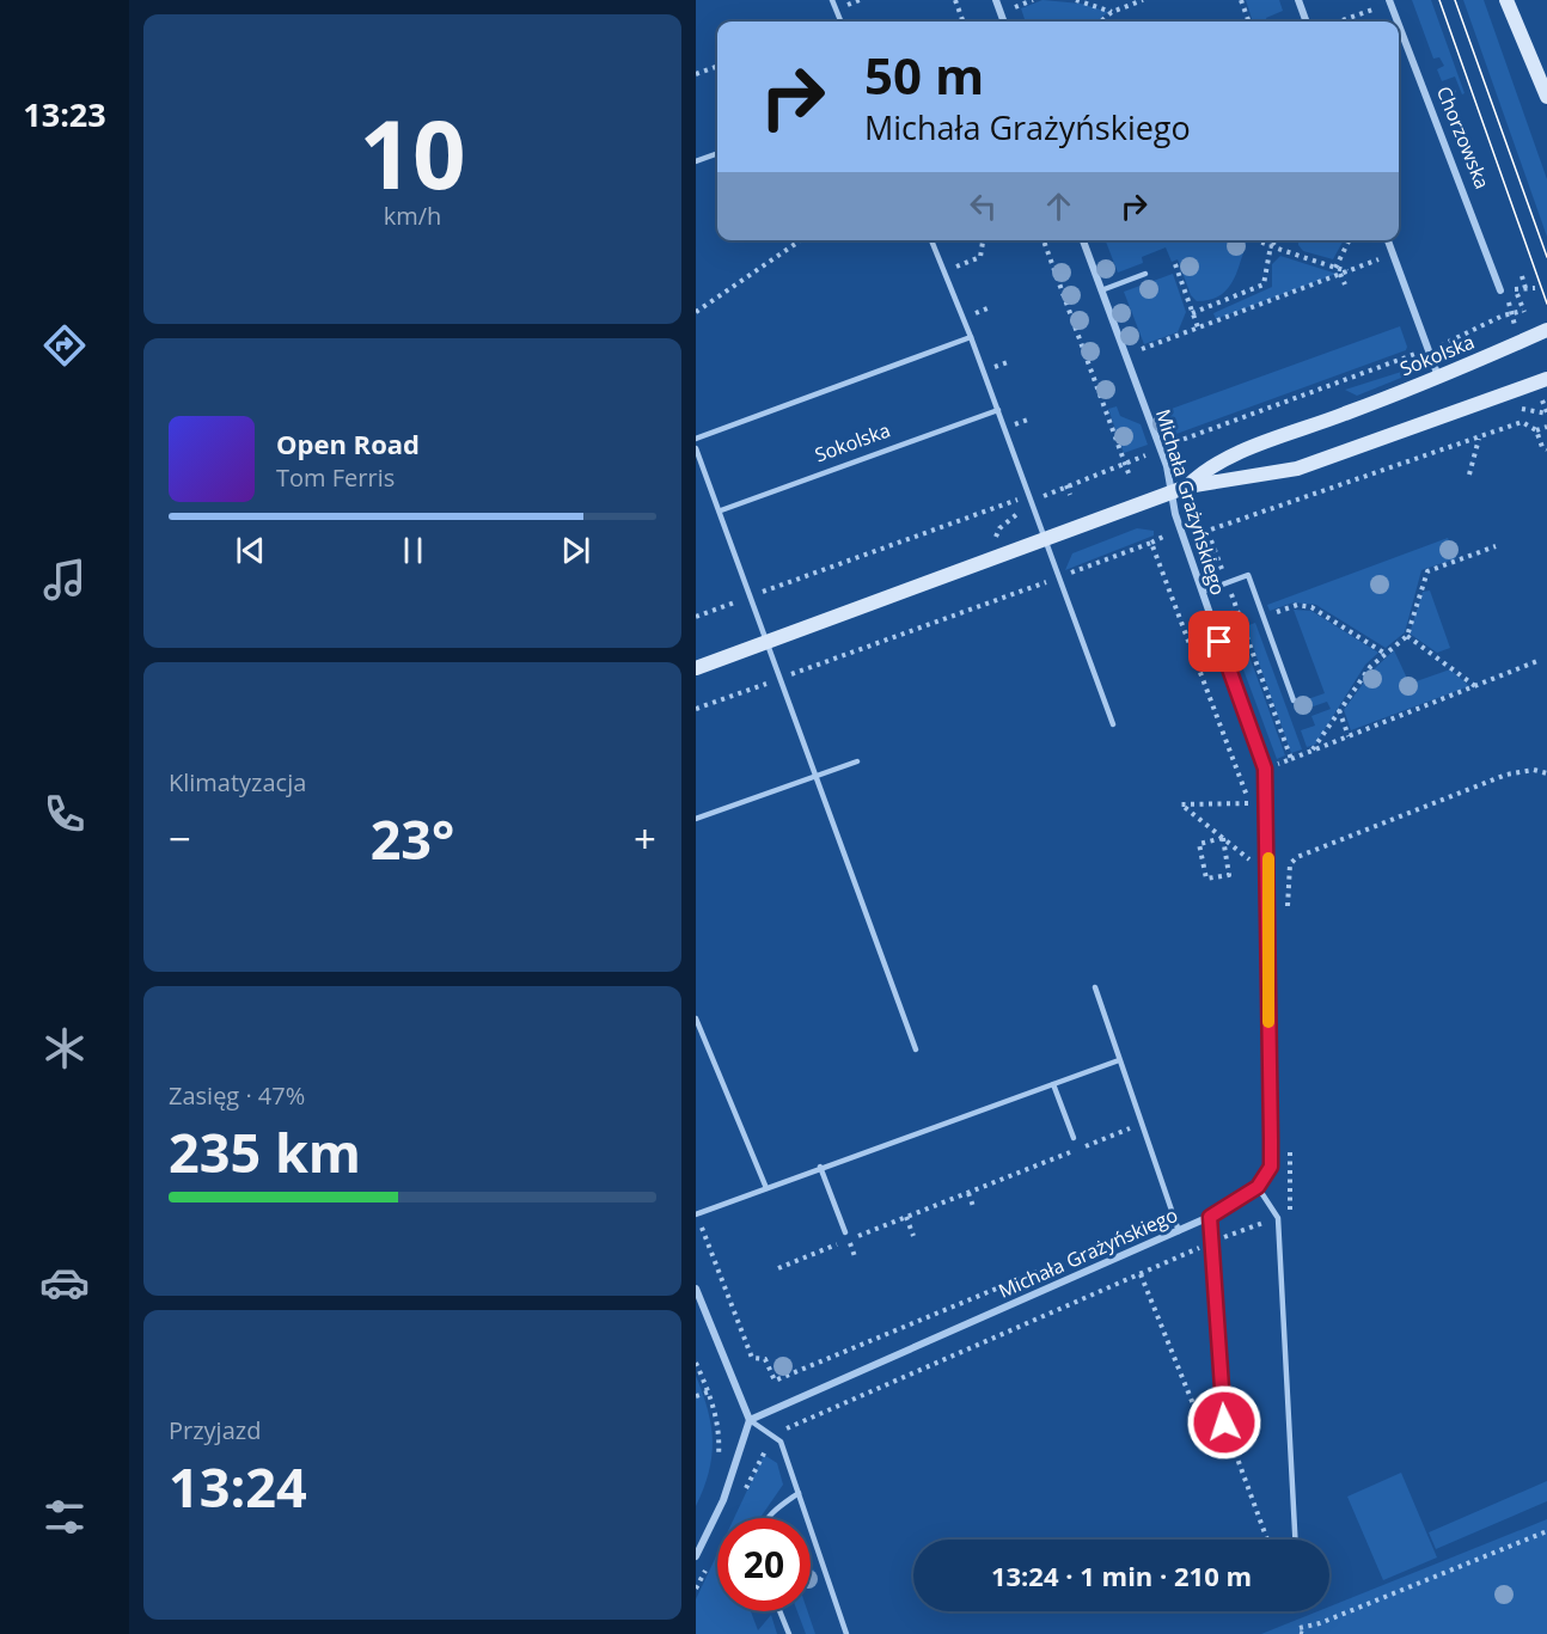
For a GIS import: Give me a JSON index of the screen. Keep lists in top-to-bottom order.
{
  "streets": {
    "street": ["Chorzowska", "Sokolska", "Michała Grażyńskiego"]
  },
  "crossings": [
    ["Sokolska", "Michała Grażyńskiego"]
  ],
  "page": {
    "tabs": "13:23",
    "tile": [
      ["10", "km/h"],
      "Klimatyzacja",
      ["Zasięg · 47%", "235 km"],
      ["Przyjazd", "13:24"]
    ],
    "turn": ["50 m", "Michała Grażyńskiego"],
    "song": ["Open Road", "Tom Ferris"],
    "heat": ["−", "23°", "+"],
    "limit": "20",
    "trip": "13:24 · 1 min · 210 m"
  }
}
